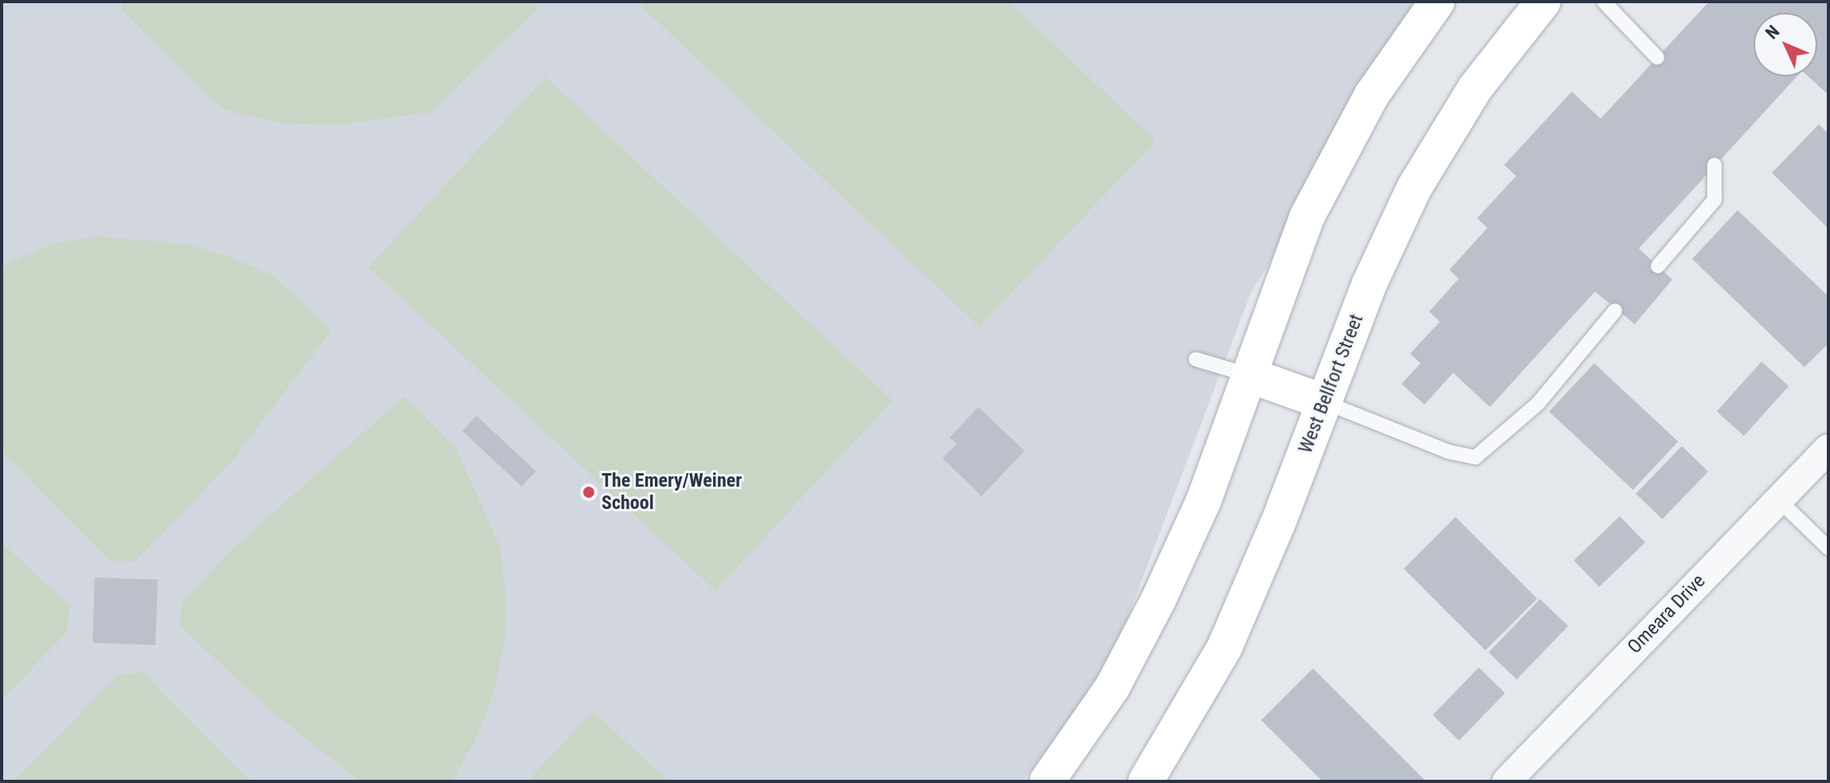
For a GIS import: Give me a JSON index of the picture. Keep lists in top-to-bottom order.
{
  "streets": {
    "main road": ["West Bellfort Street"],
    "street": ["Omeara Drive"]
  },
  "places": ["The Emery/Weiner School"],
  "north": "top left"
}
